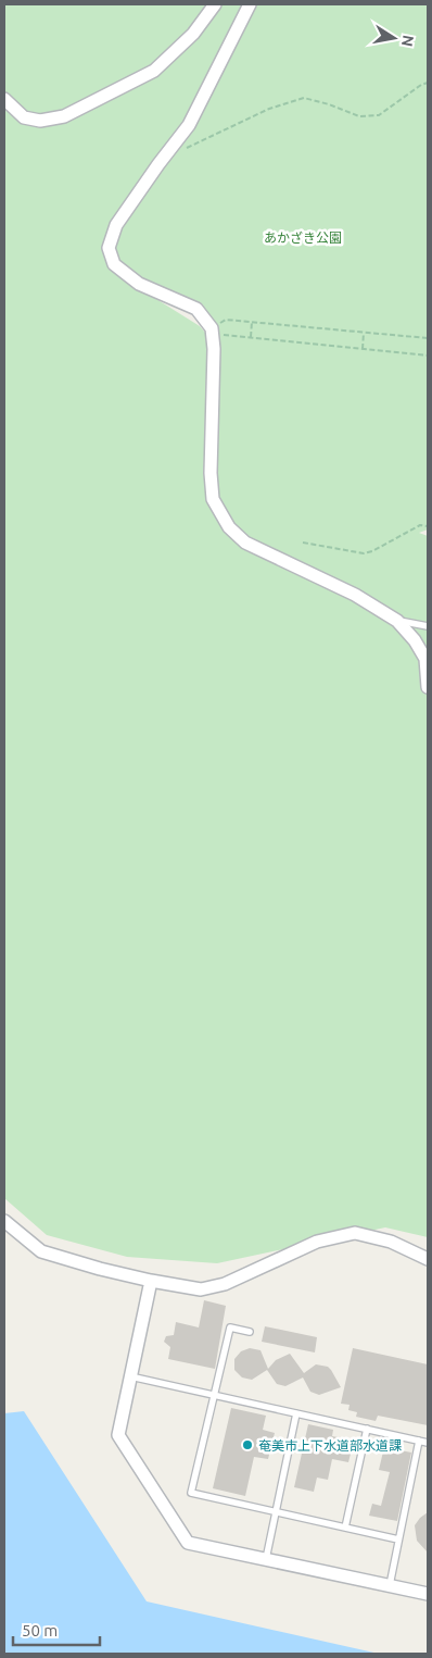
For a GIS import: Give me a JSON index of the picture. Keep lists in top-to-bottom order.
{
  "parks": ["あかざき公園"],
  "places": ["奄美市上下水道部水道課"],
  "scale_bar": "50 m",
  "north": "right"
}
